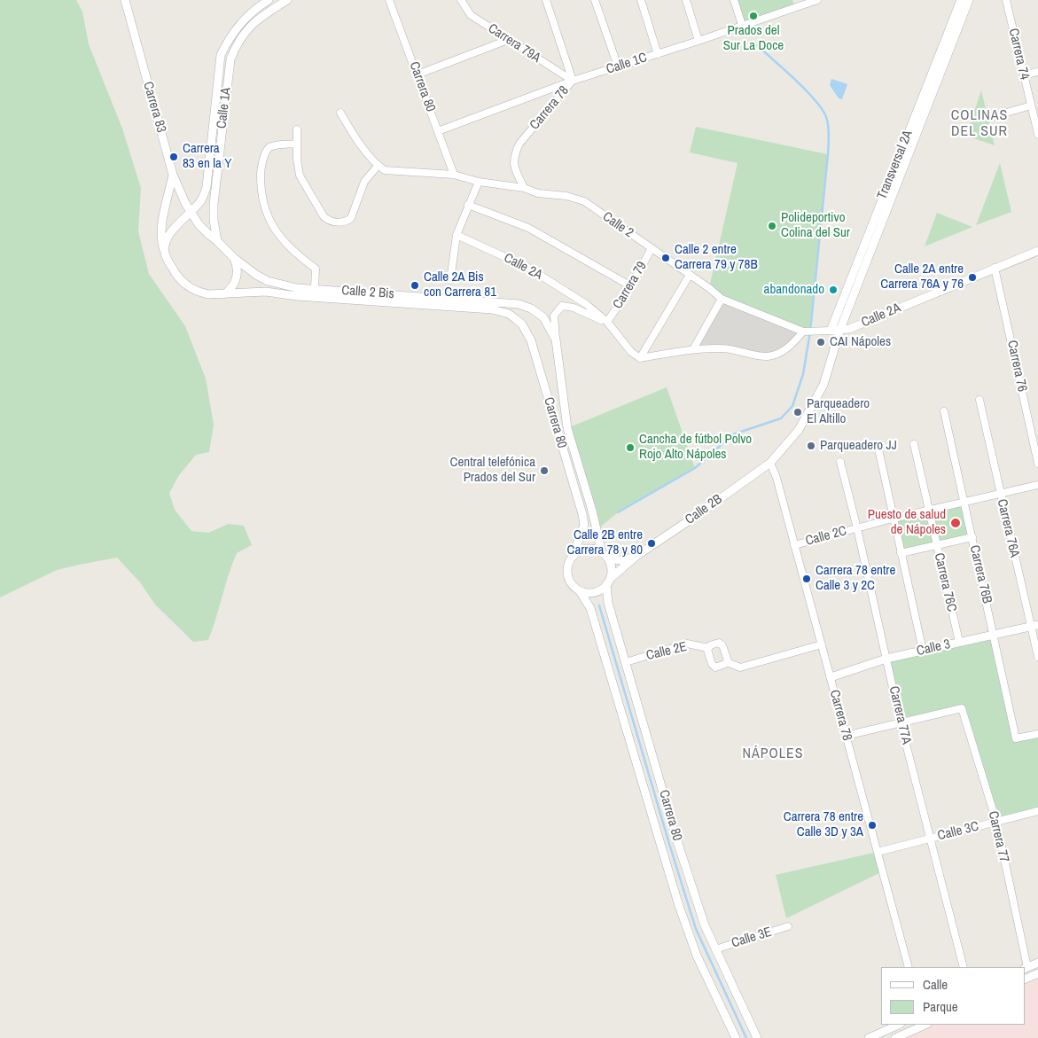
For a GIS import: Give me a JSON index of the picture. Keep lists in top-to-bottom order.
{
  "streets": {
    "street": [
      "Carrera 79A",
      "Carrera 74",
      "Calle 1C",
      "Carrera 80",
      "Carrera 83",
      "Calle 1A",
      "Carrera 78",
      "Transversal 2A",
      "Calle 2",
      "Calle 2A",
      "Carrera 79",
      "Calle 2 Bis",
      "Carrera 76",
      "Calle 2B",
      "Carrera 76A",
      "Calle 2C",
      "Carrera 76B",
      "Carrera 76C",
      "Calle 3",
      "Calle 2E",
      "Carrera 77A",
      "Calle 3C",
      "Carrera 77",
      "Calle 3E"
    ]
  },
  "crossings": [
    ["Carrera 79A", "Calle 1C"],
    ["Carrera 79A", "Carrera 78"],
    ["Calle 1C", "Carrera 80"],
    ["Calle 1C", "Carrera 78"],
    ["Carrera 80", "Calle 2"],
    ["Carrera 80", "Calle 2A"],
    ["Carrera 80", "Calle 2 Bis"],
    ["Carrera 80", "Calle 2B"],
    ["Carrera 80", "Calle 2E"],
    ["Carrera 80", "Calle 3E"],
    ["Carrera 83", "Calle 1A"],
    ["Carrera 83", "Calle 2 Bis"],
    ["Calle 1A", "Calle 2 Bis"],
    ["Carrera 78", "Calle 2"],
    ["Carrera 78", "Calle 2B"],
    ["Carrera 78", "Calle 2C"],
    ["Carrera 78", "Calle 3"],
    ["Carrera 78", "Calle 3C"],
    ["Transversal 2A", "Calle 2"],
    ["Transversal 2A", "Calle 2A"],
    ["Calle 2", "Calle 2A"],
    ["Calle 2", "Carrera 79"],
    ["Calle 2A", "Carrera 79"],
    ["Calle 2A", "Calle 2 Bis"],
    ["Calle 2A", "Carrera 76"],
    ["Carrera 76A", "Calle 2C"],
    ["Carrera 76A", "Calle 3"],
    ["Calle 2C", "Carrera 76B"],
    ["Calle 2C", "Carrera 76C"],
    ["Calle 2C", "Carrera 77A"],
    ["Carrera 76B", "Calle 3"],
    ["Carrera 76C", "Calle 3"],
    ["Calle 3", "Carrera 77A"],
    ["Carrera 77A", "Calle 3C"],
    ["Carrera 77A", "Carrera 77"],
    ["Calle 3C", "Carrera 77"]
  ],
  "districts": ["COLINAS DEL SUR", "NÁPOLES"],
  "places": [
    "Prados del Sur La Doce",
    "Carrera 83 en la Y",
    "Polideportivo Colina del Sur",
    "Calle 2 entre Carrera 79 y 78B",
    "Calle 2A entre Carrera 76A y 76",
    "Calle 2A Bis con Carrera 81",
    "abandonado",
    "CAI Nápoles",
    "Parqueadero El Altillo",
    "Parqueadero JJ",
    "Cancha de fútbol Polvo Rojo Alto Nápoles",
    "Central telefónica Prados del Sur",
    "Puesto de salud de Nápoles",
    "Calle 2B entre Carrera 78 y 80",
    "Carrera 78 entre Calle 3 y 2C",
    "Carrera 78 entre Calle 3D y 3A"
  ],
  "legend": ["Calle", "Parque"]
}
